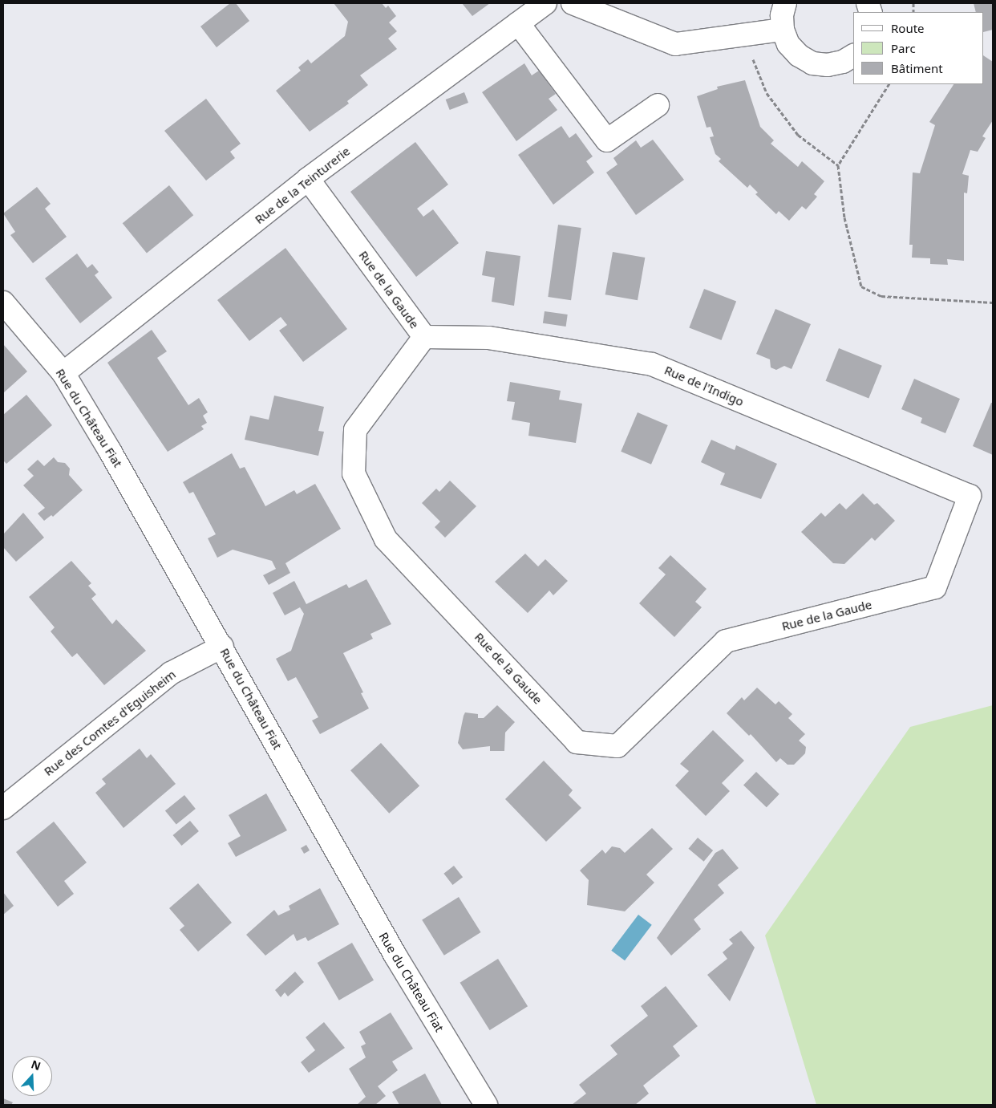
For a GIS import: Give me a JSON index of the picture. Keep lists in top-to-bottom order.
{
  "streets": {
    "street": [
      "Rue de la Teinturerie",
      "Rue de la Gaude",
      "Rue de l'Indigo",
      "Rue du Château Fiat",
      "Rue des Comtes d'Eguisheim"
    ]
  },
  "crossings": [
    ["Rue de la Teinturerie", "Rue de la Gaude"],
    ["Rue de la Teinturerie", "Rue du Château Fiat"],
    ["Rue de la Gaude", "Rue de l'Indigo"],
    ["Rue du Château Fiat", "Rue des Comtes d'Eguisheim"]
  ],
  "legend": ["Route", "Parc", "Bâtiment"],
  "north": "top"
}
